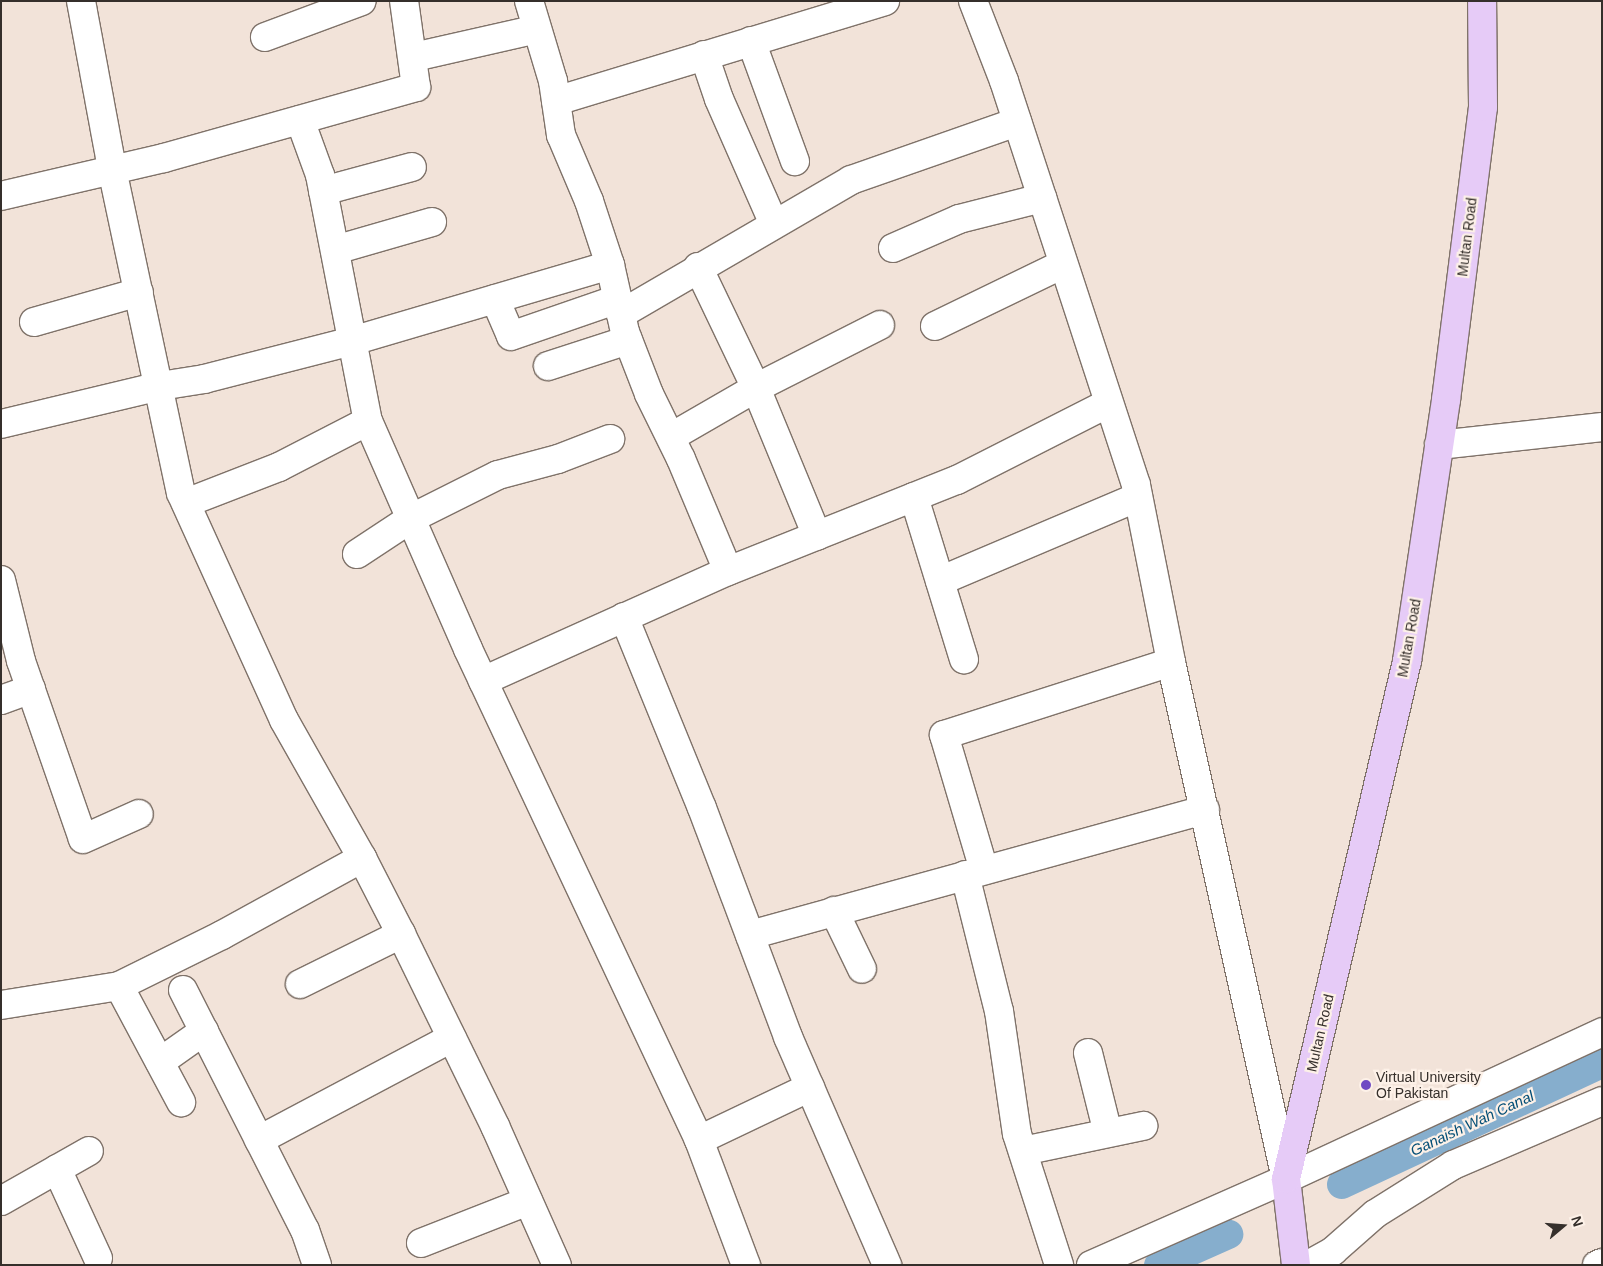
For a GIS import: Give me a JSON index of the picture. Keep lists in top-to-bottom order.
{
  "streets": {
    "main road": ["Multan Road"]
  },
  "water": ["Ganaish Wah Canal"],
  "places": ["Virtual University Of Pakistan"],
  "north": "right"
}
